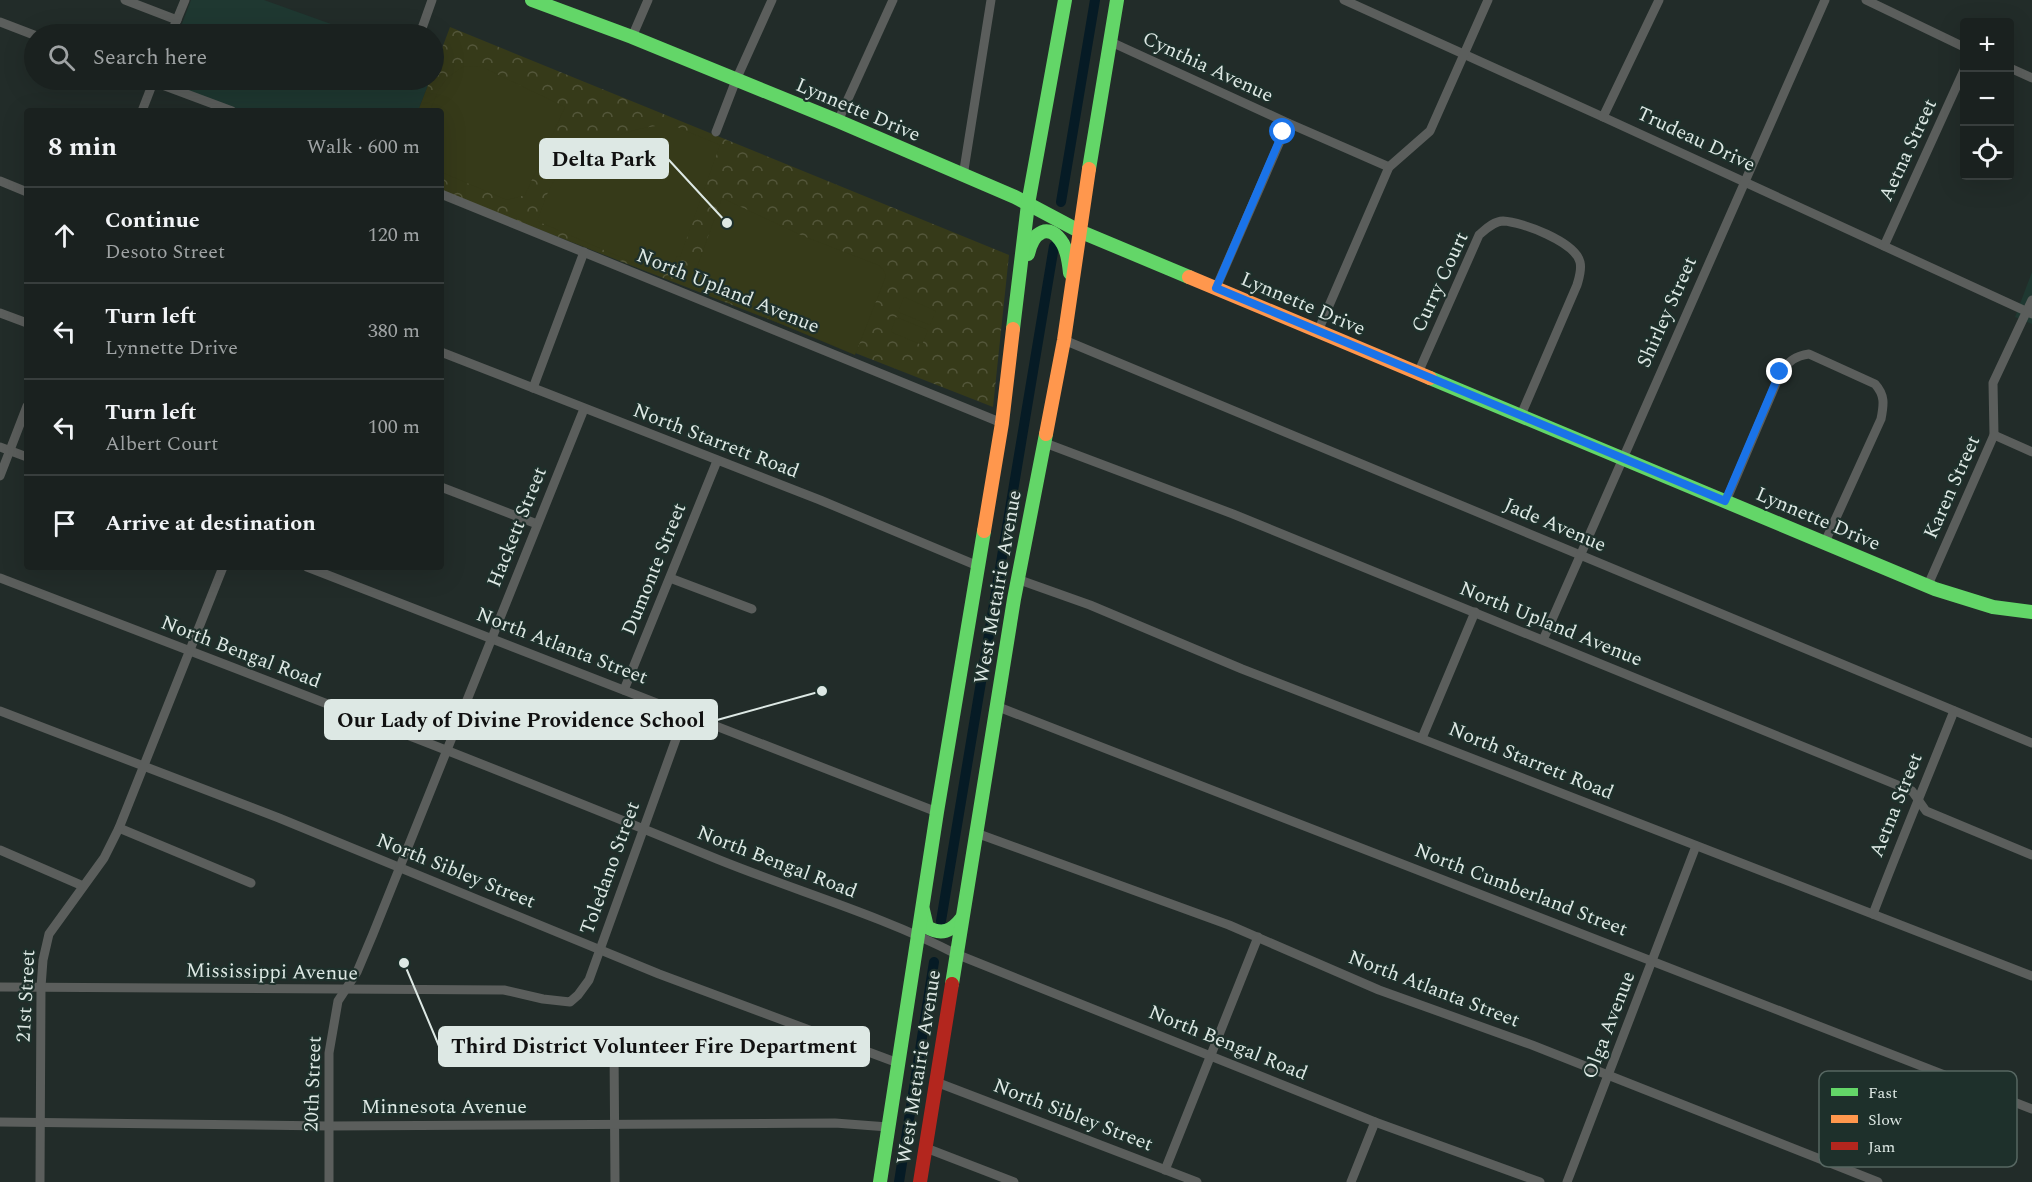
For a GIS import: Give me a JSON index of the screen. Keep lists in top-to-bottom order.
{
  "streets": {
    "main road": ["Lynnette Drive", "West Metairie Avenue"],
    "street": [
      "Cynthia Avenue",
      "Trudeau Drive",
      "Aetna Street",
      "Curry Court",
      "North Upland Avenue",
      "Shirley Street",
      "North Starrett Road",
      "Karen Street",
      "Jade Avenue",
      "Hackett Street",
      "Dumonte Street",
      "North Atlanta Street",
      "North Bengal Road",
      "Toledano Street",
      "North Sibley Street",
      "North Cumberland Street",
      "Mississippi Avenue",
      "21st Street",
      "Olga Avenue",
      "20th Street",
      "Minnesota Avenue"
    ]
  },
  "crossings": [
    ["Cynthia Avenue", "West Metairie Avenue"],
    ["Lynnette Drive", "Curry Court"],
    ["Lynnette Drive", "Shirley Street"],
    ["Lynnette Drive", "Karen Street"],
    ["Lynnette Drive", "West Metairie Avenue"],
    ["Trudeau Drive", "Aetna Street"],
    ["Trudeau Drive", "Shirley Street"],
    ["Trudeau Drive", "Karen Street"],
    ["Aetna Street", "North Upland Avenue"],
    ["Aetna Street", "North Starrett Road"],
    ["Aetna Street", "Jade Avenue"],
    ["North Upland Avenue", "Shirley Street"],
    ["North Upland Avenue", "West Metairie Avenue"],
    ["Shirley Street", "Jade Avenue"],
    ["North Starrett Road", "Hackett Street"],
    ["North Starrett Road", "Dumonte Street"],
    ["North Starrett Road", "West Metairie Avenue"],
    ["North Starrett Road", "Olga Avenue"],
    ["Jade Avenue", "West Metairie Avenue"],
    ["Hackett Street", "North Atlanta Street"],
    ["Hackett Street", "North Bengal Road"],
    ["Hackett Street", "North Sibley Street"],
    ["Hackett Street", "Mississippi Avenue"],
    ["Hackett Street", "20th Street"],
    ["Dumonte Street", "North Atlanta Street"],
    ["West Metairie Avenue", "North Atlanta Street"],
    ["West Metairie Avenue", "North Bengal Road"],
    ["West Metairie Avenue", "North Sibley Street"],
    ["West Metairie Avenue", "North Cumberland Street"],
    ["West Metairie Avenue", "Minnesota Avenue"],
    ["North Atlanta Street", "Toledano Street"],
    ["North Atlanta Street", "Olga Avenue"],
    ["North Bengal Road", "Toledano Street"],
    ["North Bengal Road", "21st Street"],
    ["Toledano Street", "North Sibley Street"],
    ["Toledano Street", "Mississippi Avenue"],
    ["North Sibley Street", "21st Street"],
    ["North Cumberland Street", "Olga Avenue"],
    ["Mississippi Avenue", "21st Street"],
    ["Mississippi Avenue", "20th Street"],
    ["21st Street", "Minnesota Avenue"],
    ["20th Street", "Minnesota Avenue"]
  ],
  "places": ["Delta Park", "Our Lady of Divine Providence School", "Third District Volunteer Fire Department"],
  "legend": ["Fast", "Slow", "Jam"],
  "page": {
    "map_buttons": ["+", "−"],
    "search": "Search here",
    "heading": ["8 min", "Walk · 600 m"],
    "list": [
      ["Continue", "Desoto Street", "120 m"],
      ["Turn left", "Lynnette Drive", "380 m"],
      ["Turn left", "Albert Court", "100 m"],
      "Arrive at destination"
    ]
  }
}
